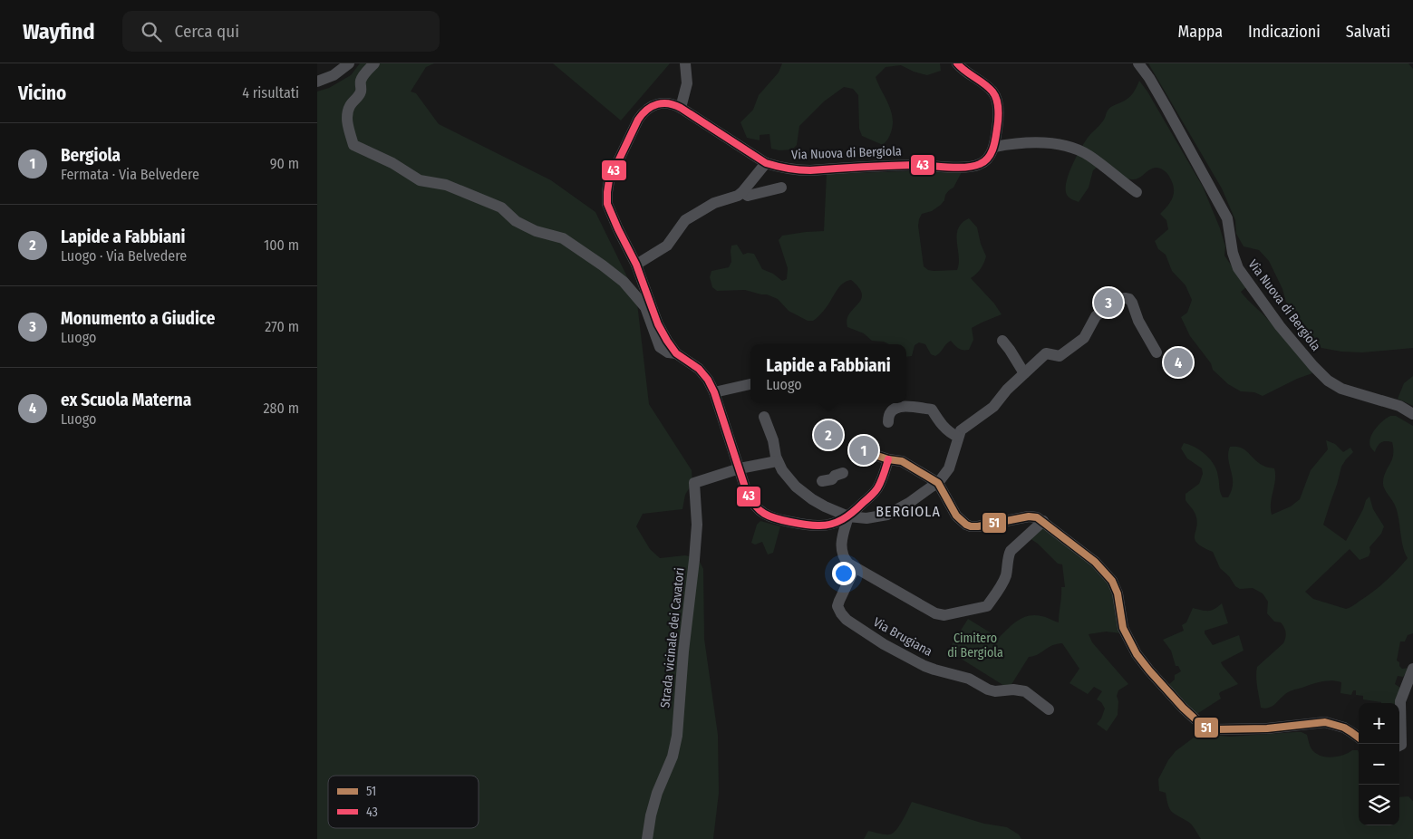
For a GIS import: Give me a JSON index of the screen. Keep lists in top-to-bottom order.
{
  "streets": {
    "street": ["Via Nuova di Bergiola", "Via Brugiana", "Strada vicinale dei Cavatori"]
  },
  "districts": ["BERGIOLA"],
  "parks": ["Cimitero di Bergiola"],
  "lines": ["transit line 43", "transit line 51"],
  "legend": ["51", "43"],
  "page": {
    "header": "Wayfind",
    "search": "Cerca qui",
    "nav": ["Mappa", "Indicazioni", "Salvati"],
    "heading": ["Vicino", "4 risultati"],
    "list": [
      {
        "mark": "1",
        "name": "Bergiola",
        "note": "Fermata · Via Belvedere",
        "value": "90 m"
      },
      {
        "mark": "2",
        "name": "Lapide a Fabbiani",
        "note": "Luogo · Via Belvedere",
        "value": "100 m"
      },
      {
        "mark": "3",
        "name": "Monumento a Giudice",
        "note": "Luogo",
        "value": "270 m"
      },
      {
        "mark": "4",
        "name": "ex Scuola Materna",
        "note": "Luogo",
        "value": "280 m"
      }
    ],
    "pins": [
      "3",
      "4",
      "2",
      "1"
    ],
    "popup": ["Lapide a Fabbiani", "Luogo"],
    "map_buttons": ["+", "−"]
  }
}
